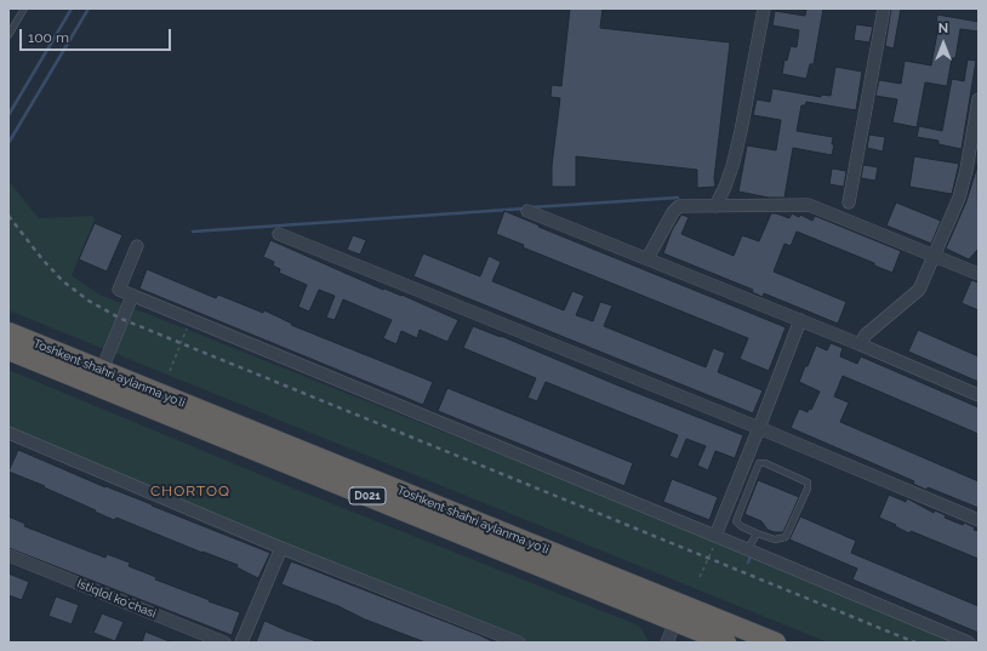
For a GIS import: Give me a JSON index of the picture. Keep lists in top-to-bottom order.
{
  "streets": {
    "highway": ["Toshkent shahri aylanma yoʻli", "D021"],
    "street": ["Istiqlol koʻchasi"]
  },
  "districts": ["CHORTOQ"],
  "scale_bar": "100 m",
  "north": "top"
}
